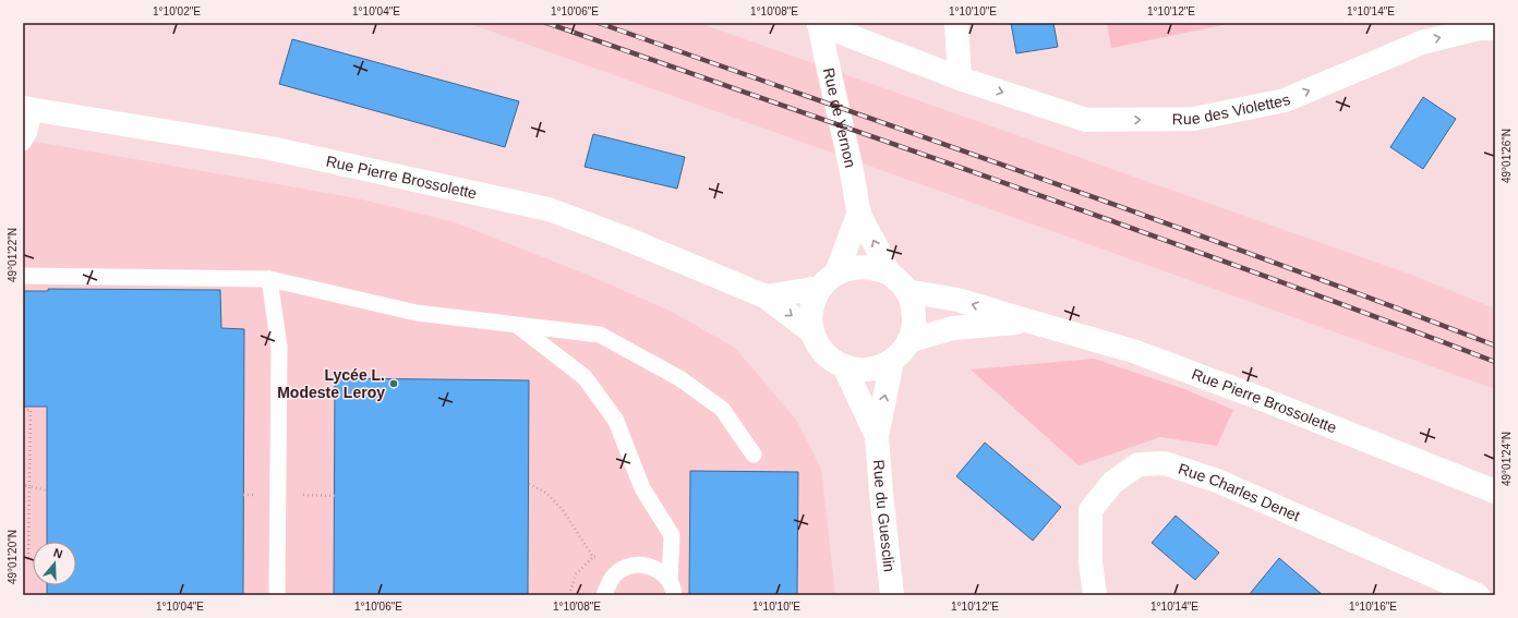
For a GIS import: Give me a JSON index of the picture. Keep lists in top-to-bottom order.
{
  "streets": {
    "main road": [
      "Rue des Violettes",
      "Rue de Vernon",
      "Rue Pierre Brossolette",
      "Rue Charles Denet",
      "Rue du Guesclin"
    ]
  },
  "crossings": [
    ["Rue des Violettes", "Rue de Vernon"],
    ["Rue de Vernon", "Rue Pierre Brossolette"]
  ],
  "one_way": ["Rue des Violettes"],
  "places": ["Lycée L. Modeste Leroy"],
  "north": "top",
  "coordinates": [
    "1°10'02\"E",
    "1°10'04\"E",
    "1°10'06\"E",
    "1°10'08\"E",
    "1°10'10\"E",
    "1°10'12\"E",
    "1°10'14\"E",
    "49°01'26\"N",
    "49°01'22\"N",
    "49°01'24\"N",
    "49°01'20\"N",
    "1°10'16\"E"
  ]
}
